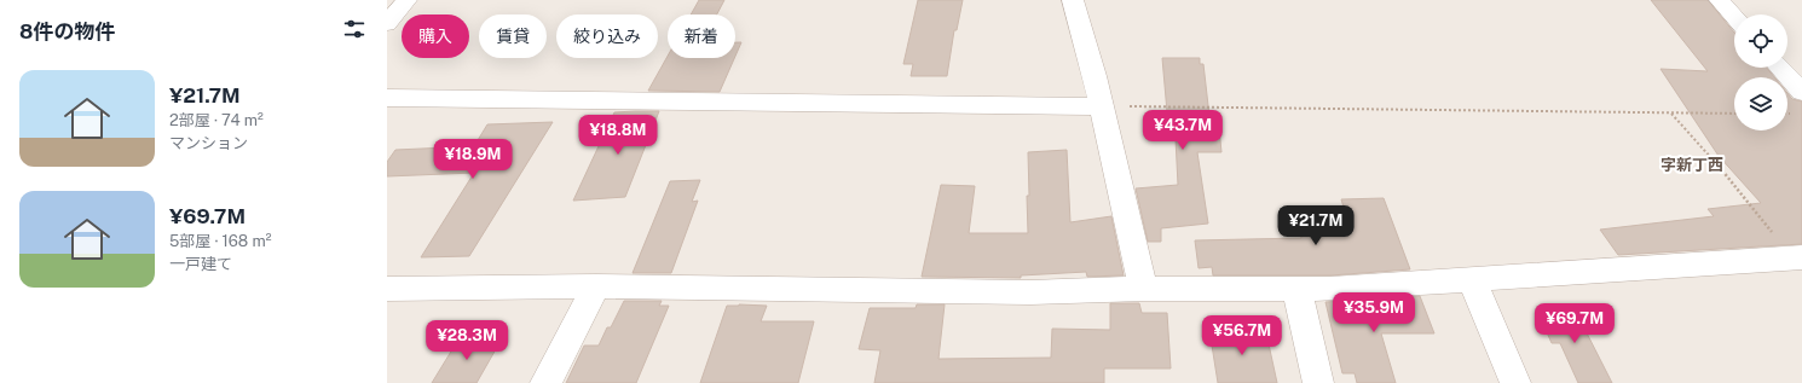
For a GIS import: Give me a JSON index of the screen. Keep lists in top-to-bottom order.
{
  "districts": ["字新丁西"],
  "page": {
    "heading": "8件の物件",
    "chip": [
      "購入",
      "賃貸",
      "絞り込み",
      "新着"
    ],
    "list": [
      {
        "name": "¥21.7M",
        "note": "2部屋 · 74 m² · マンション"
      },
      {
        "name": "¥69.7M",
        "note": "5部屋 · 168 m² · 一戸建て"
      }
    ],
    "price": [
      "¥43.7M",
      "¥18.8M",
      "¥18.9M",
      "¥21.7M",
      "¥35.9M",
      "¥69.7M",
      "¥56.7M",
      "¥28.3M"
    ]
  }
}
